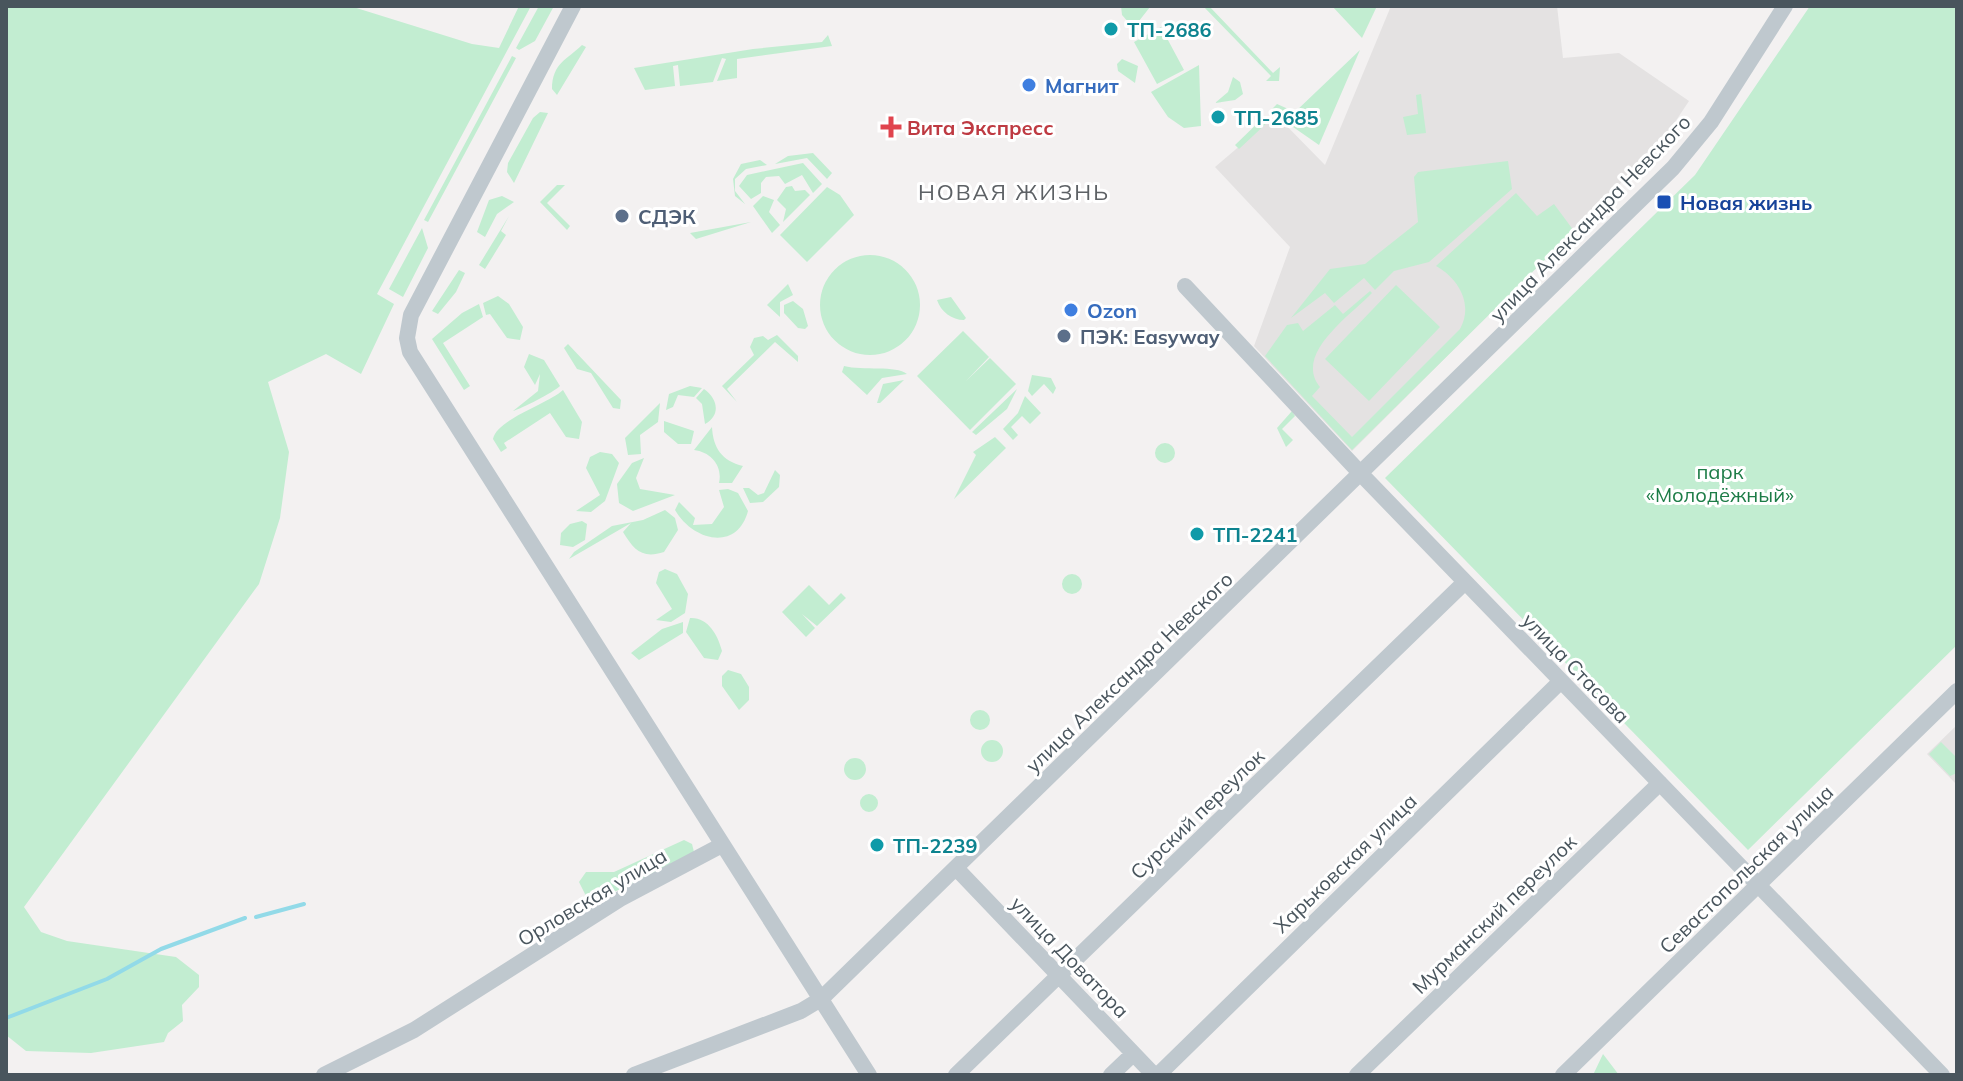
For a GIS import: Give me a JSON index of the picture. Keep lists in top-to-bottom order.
{
  "streets": {
    "street": [
      "улица Александра Невского",
      "улица Стасова",
      "Сурский переулок",
      "Харьковская улица",
      "Севастопольская улица",
      "Орловская улица",
      "Мурманский переулок",
      "улица Доватора"
    ]
  },
  "crossings": [
    ["улица Александра Невского", "улица Стасова"],
    ["улица Александра Невского", "улица Доватора"],
    ["улица Стасова", "Сурский переулок"],
    ["улица Стасова", "Харьковская улица"],
    ["улица Стасова", "Севастопольская улица"],
    ["улица Стасова", "Мурманский переулок"],
    ["Сурский переулок", "улица Доватора"],
    ["Харьковская улица", "улица Доватора"]
  ],
  "districts": ["НОВАЯ ЖИЗНЬ"],
  "parks": ["парк «Молодёжный»"],
  "places": {
    "other": [
      "ТП-2686",
      "Магнит",
      "ТП-2685",
      "СДЭК",
      "Ozon",
      "ПЭК: Easyway",
      "ТП-2241",
      "ТП-2239"
    ],
    "health": ["Вита Экспресс"],
    "transit": ["Новая жизнь"]
  }
}
